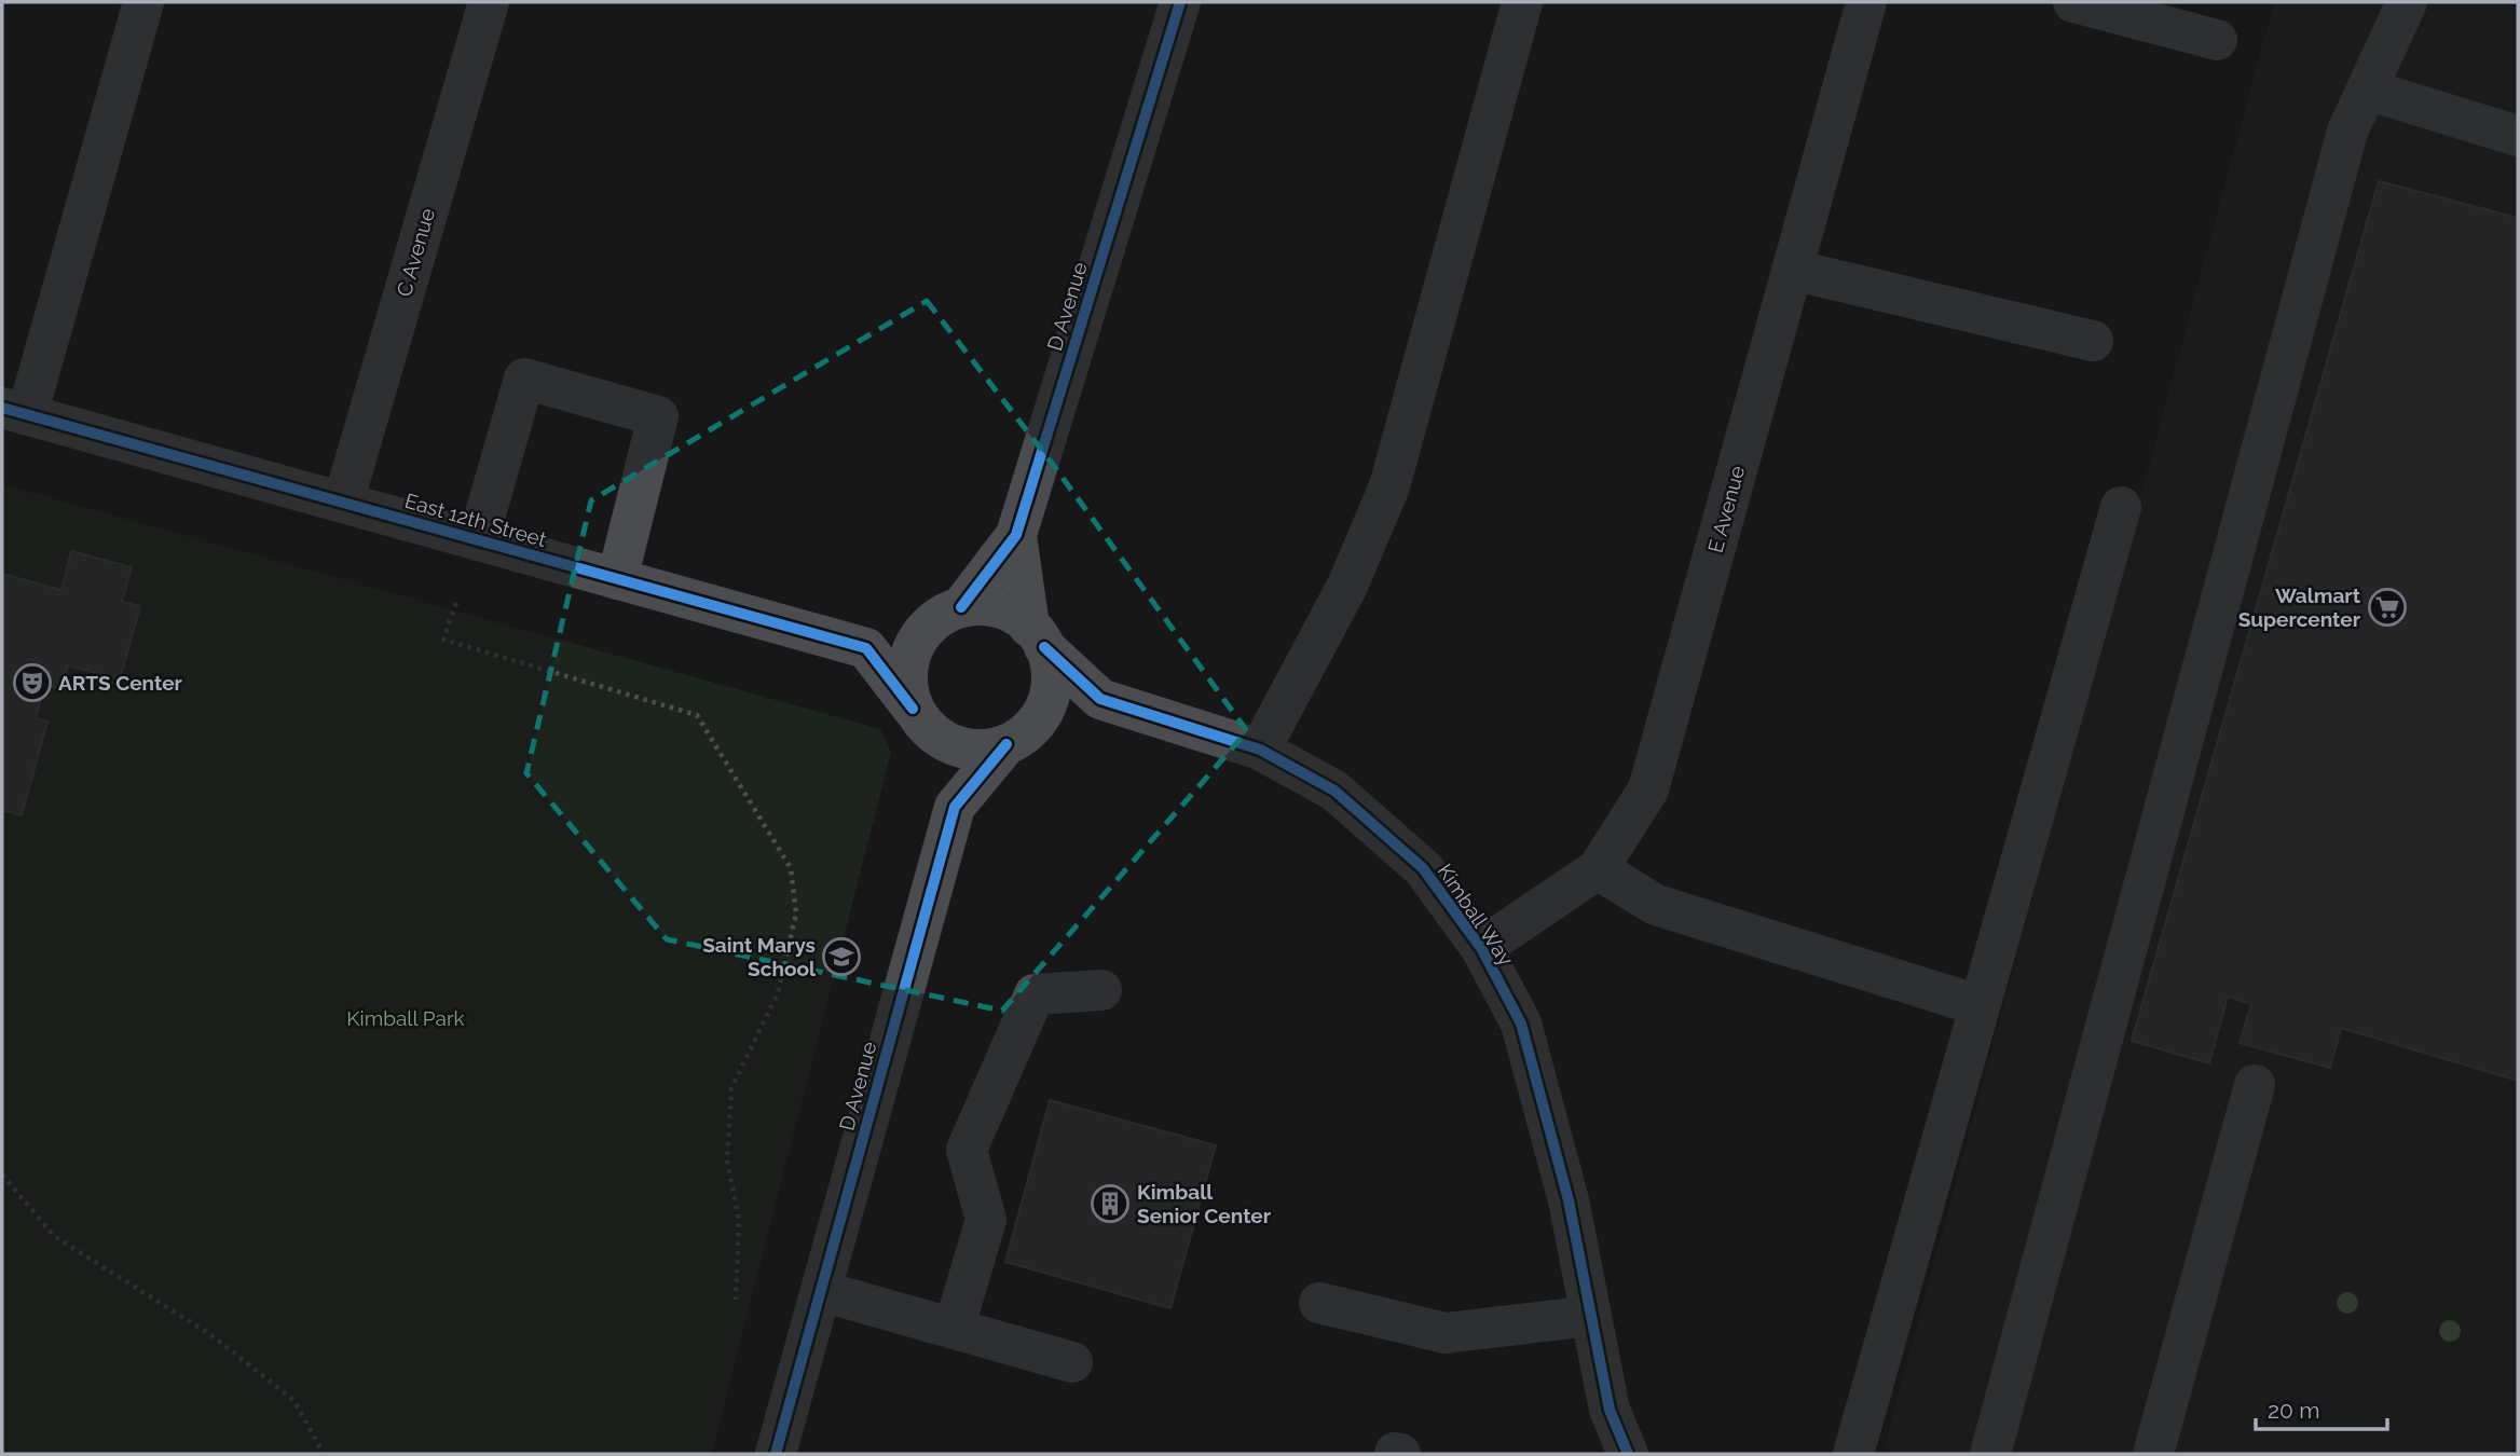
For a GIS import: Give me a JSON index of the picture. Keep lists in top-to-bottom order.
{
  "streets": {
    "street": [
      "C Avenue",
      "D Avenue",
      "E Avenue",
      "East 12th Street",
      "Kimball Way"
    ]
  },
  "crossings": [
    ["C Avenue", "East 12th Street"],
    ["D Avenue", "Kimball Way"],
    ["E Avenue", "Kimball Way"]
  ],
  "parks": ["Kimball Park"],
  "places": {
    "supermarket": ["Walmart Supercenter"],
    "theatre": ["ARTS Center"],
    "school or university": ["Saint Marys School"],
    "building": ["Kimball Senior Center"]
  },
  "scale_bar": "20 m"
}
